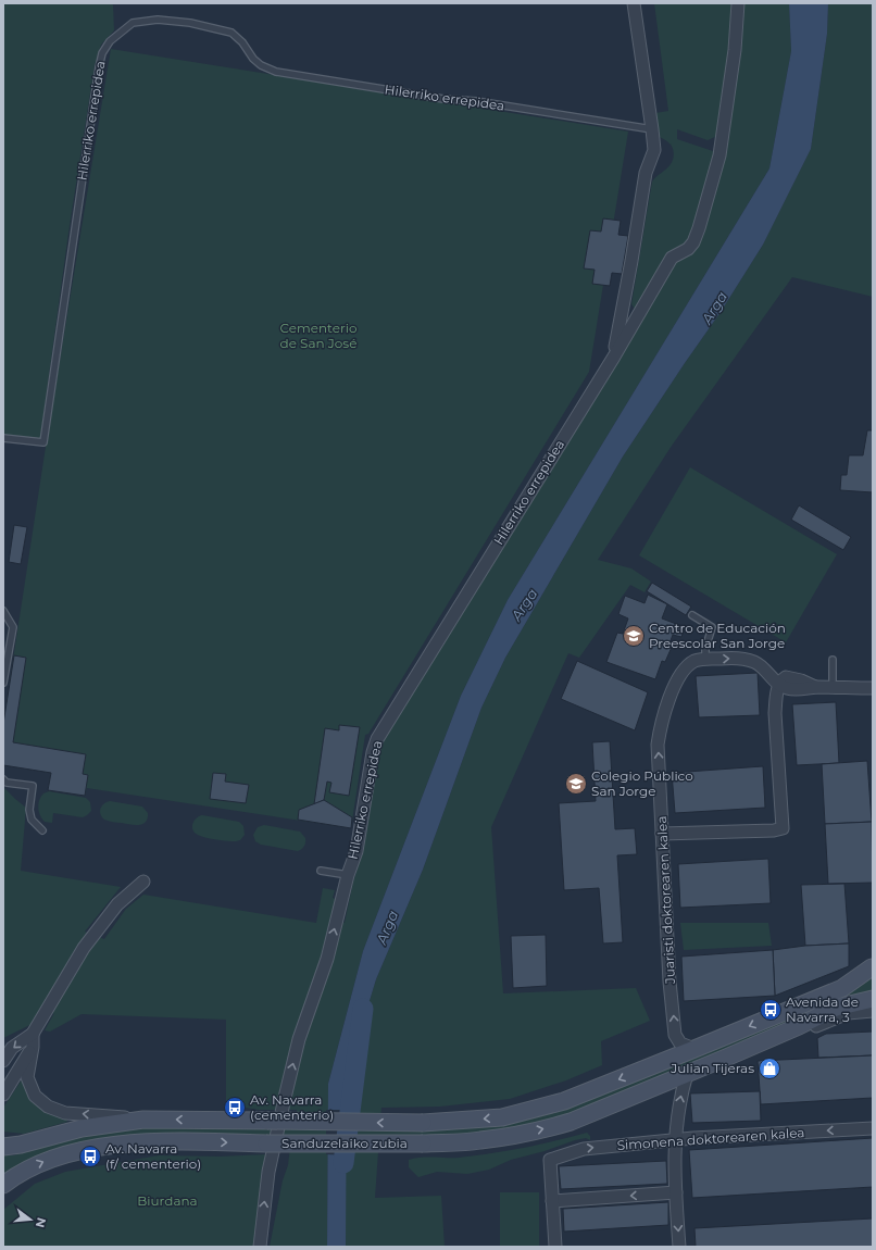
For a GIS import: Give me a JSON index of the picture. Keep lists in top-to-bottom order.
{
  "streets": {
    "main road": ["Sanduzelaiko zubia"],
    "street": ["Hilerriko errepidea", "Juaristi doktorearen kalea", "Simonena doktorearen kalea"]
  },
  "crossings": [
    ["Juaristi doktorearen kalea", "Sanduzelaiko zubia"]
  ],
  "one_way": ["Juaristi doktorearen kalea"],
  "water": ["Arga"],
  "parks": ["Cementerio de San José", "Biurdana"],
  "places": {
    "school or university": ["Centro de Educación Preescolar San Jorge", "Colegio Público San Jorge"],
    "bus stop": ["Avenida de Navarra, 3", "Av. Navarra (cementerio)", "Av. Navarra (f/ cementerio)"],
    "shop": ["Julian Tijeras"]
  },
  "north": "right"
}
